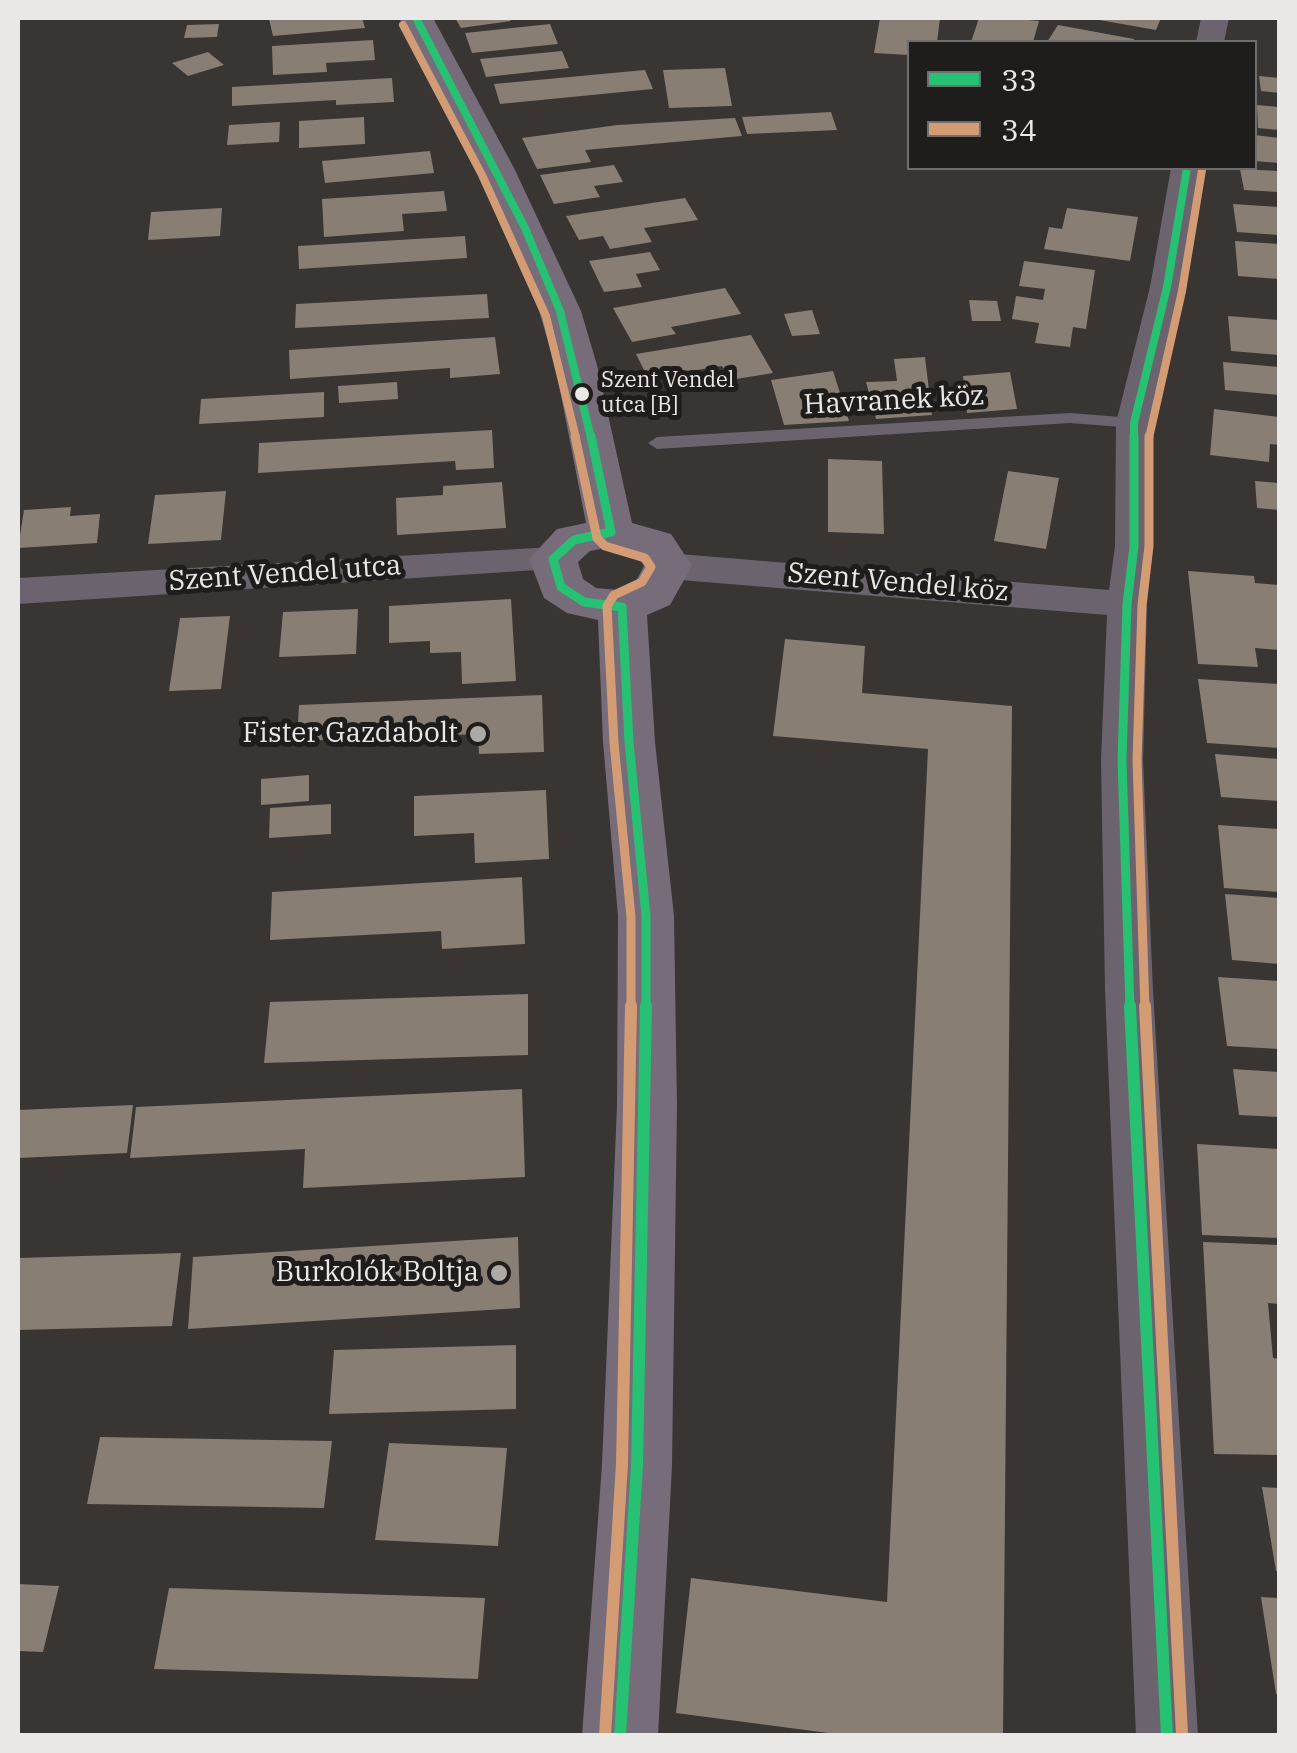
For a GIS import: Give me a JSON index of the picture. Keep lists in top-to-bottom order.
{
  "streets": {
    "street": ["Szent Vendel utca", "Szent Vendel köz"],
    "lane": ["Havranek köz"]
  },
  "crossings": [
    ["Szent Vendel utca", "Szent Vendel köz"]
  ],
  "places": ["Szent Vendel utca [B]", "Fister Gazdabolt", "Burkolók Boltja"],
  "lines": ["transit line 33", "transit line 34"],
  "legend": ["33", "34"]
}
